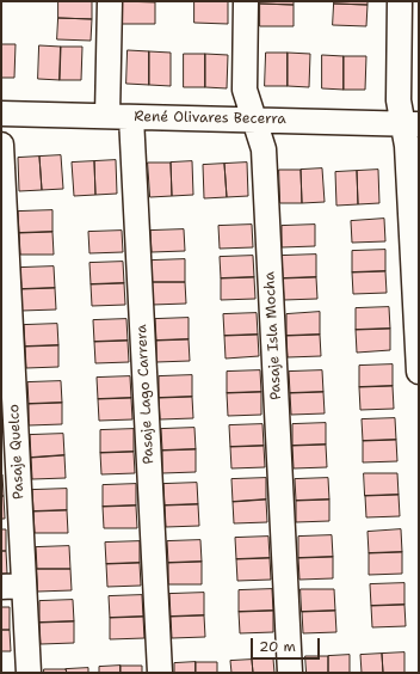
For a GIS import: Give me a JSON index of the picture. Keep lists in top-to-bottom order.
{
  "streets": {
    "street": [
      "René Olivares Becerra",
      "Pasaje Isla Mocha",
      "Pasaje Lago Carrera",
      "Pasaje Quelco"
    ]
  },
  "crossings": [
    ["René Olivares Becerra", "Pasaje Isla Mocha"],
    ["René Olivares Becerra", "Pasaje Lago Carrera"]
  ],
  "scale_bar": "20 m"
}
